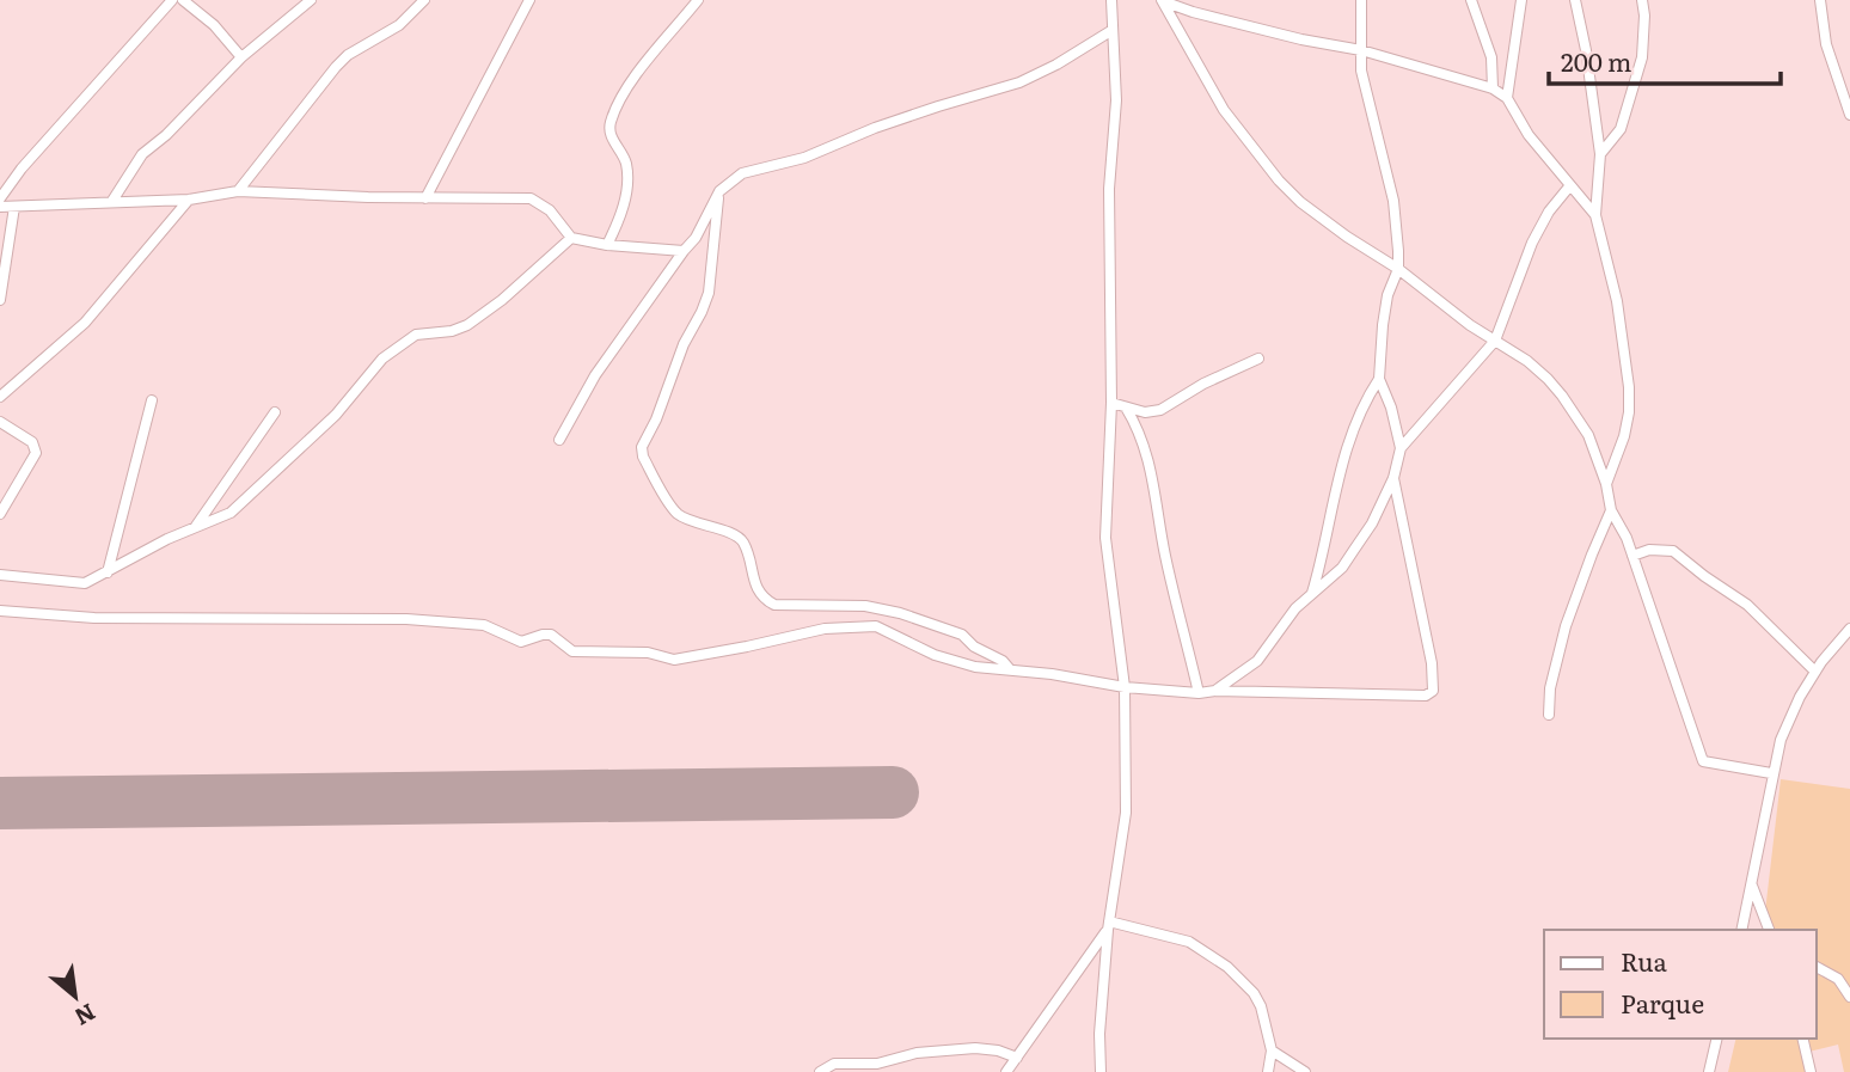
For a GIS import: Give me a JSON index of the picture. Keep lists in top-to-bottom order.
{
  "legend": ["Rua", "Parque"],
  "scale_bar": "200 m",
  "north": "bottom right"
}
